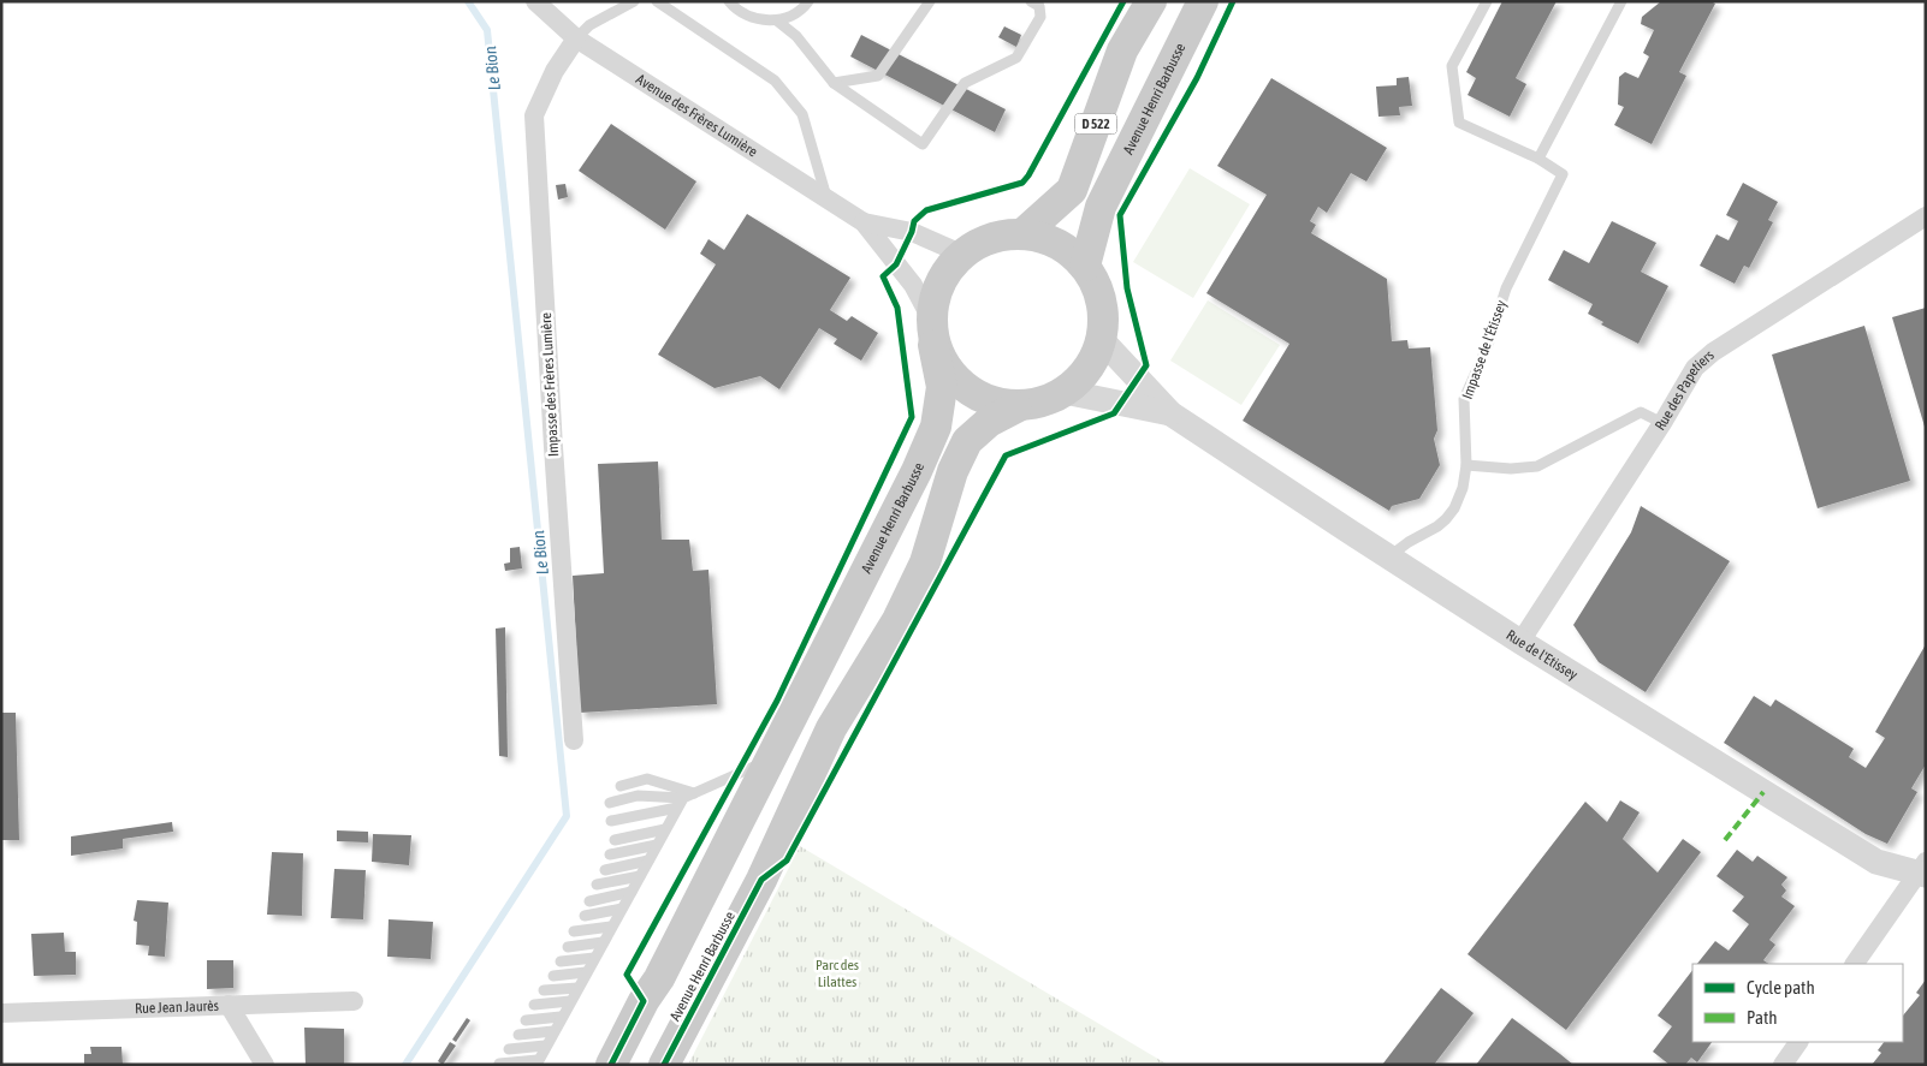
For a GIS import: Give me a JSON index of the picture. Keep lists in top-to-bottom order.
{
  "streets": {
    "main road": ["Avenue Henri Barbusse", "D 522"],
    "street": [
      "Avenue des Frères Lumière",
      "Impasse des Frères Lumière",
      "Rue des Papetiers",
      "Rue de l'Etissey",
      "Rue Jean Jaurès"
    ],
    "lane": ["Impasse de l'Étissey"]
  },
  "crossings": [
    ["Avenue Henri Barbusse", "Avenue des Frères Lumière"],
    ["Avenue Henri Barbusse", "D 522"],
    ["Avenue Henri Barbusse", "Rue de l'Etissey"],
    ["Avenue des Frères Lumière", "D 522"],
    ["Avenue des Frères Lumière", "Impasse des Frères Lumière"],
    ["Avenue des Frères Lumière", "Rue de l'Etissey"],
    ["D 522", "Rue de l'Etissey"],
    ["Impasse de l'Étissey", "Rue de l'Etissey"],
    ["Rue des Papetiers", "Rue de l'Etissey"]
  ],
  "water": ["Le Bion"],
  "parks": ["Parc des Lilattes"],
  "legend": ["Cycle path", "Path"]
}
